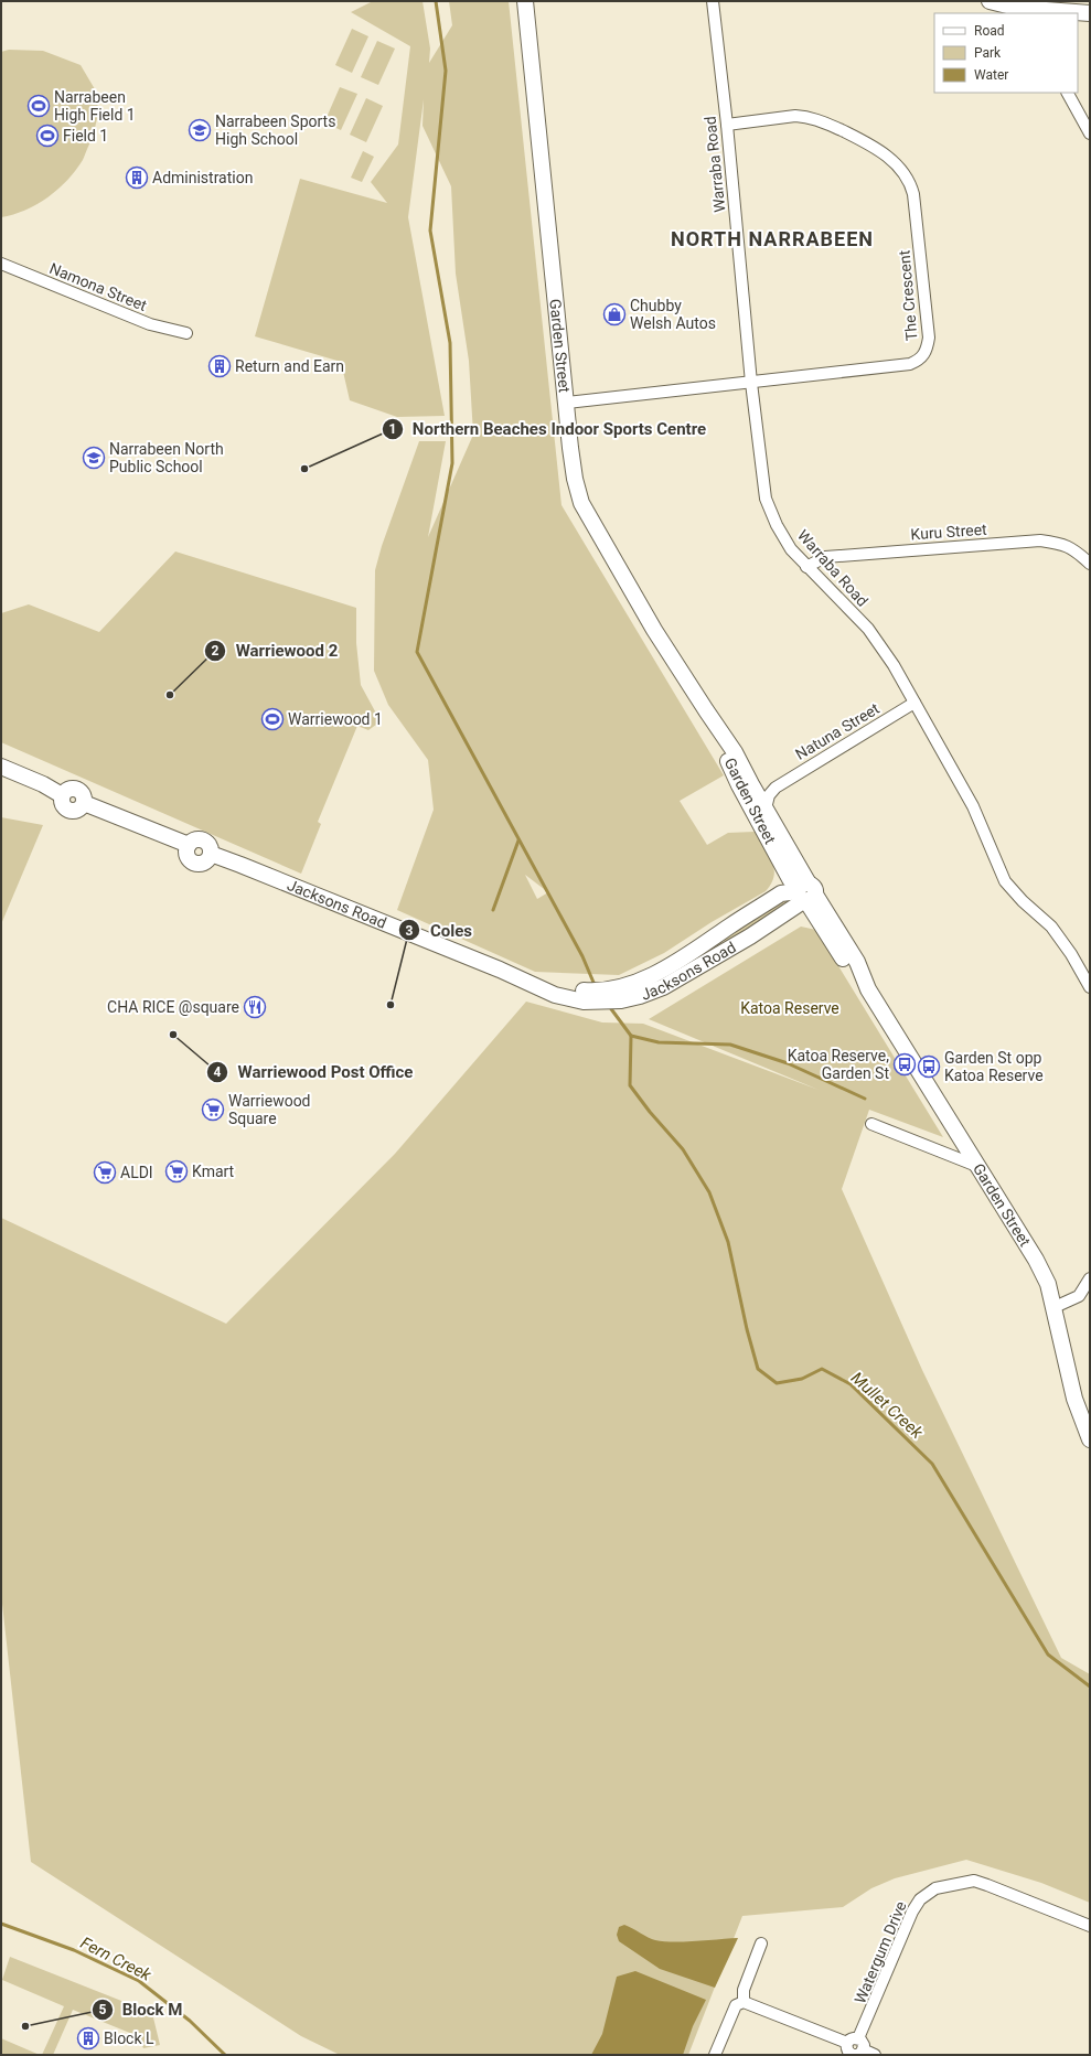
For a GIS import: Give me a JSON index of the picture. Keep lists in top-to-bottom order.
{
  "streets": {
    "street": [
      "Warraba Road",
      "Namona Street",
      "The Crescent",
      "Garden Street",
      "Kuru Street",
      "Natuna Street",
      "Jacksons Road",
      "Watergum Drive"
    ]
  },
  "crossings": [
    ["Warraba Road", "The Crescent"],
    ["Warraba Road", "Kuru Street"],
    ["Warraba Road", "Natuna Street"],
    ["The Crescent", "Garden Street"],
    ["Garden Street", "Jacksons Road"]
  ],
  "districts": ["NORTH NARRABEEN"],
  "water": ["Mullet Creek", "Fern Creek"],
  "parks": ["Katoa Reserve"],
  "places": {
    "sports": ["Narrabeen High Field 1", "Field 1", "Warriewood 1"],
    "school or university": ["Narrabeen Sports High School", "Narrabeen North Public School"],
    "building": ["Administration", "Return and Earn", "Block L"],
    "shop": ["Chubby Welsh Autos"],
    "other": [
      "Northern Beaches Indoor Sports Centre",
      "Warriewood 2",
      "Coles",
      "Warriewood Post Office",
      "Block M"
    ],
    "restaurant": ["CHA RICE @square"],
    "bus stop": ["Katoa Reserve, Garden St", "Garden St opp Katoa Reserve"],
    "supermarket": ["Warriewood Square", "Kmart", "ALDI"]
  },
  "legend": ["Road", "Park", "Water"]
}
